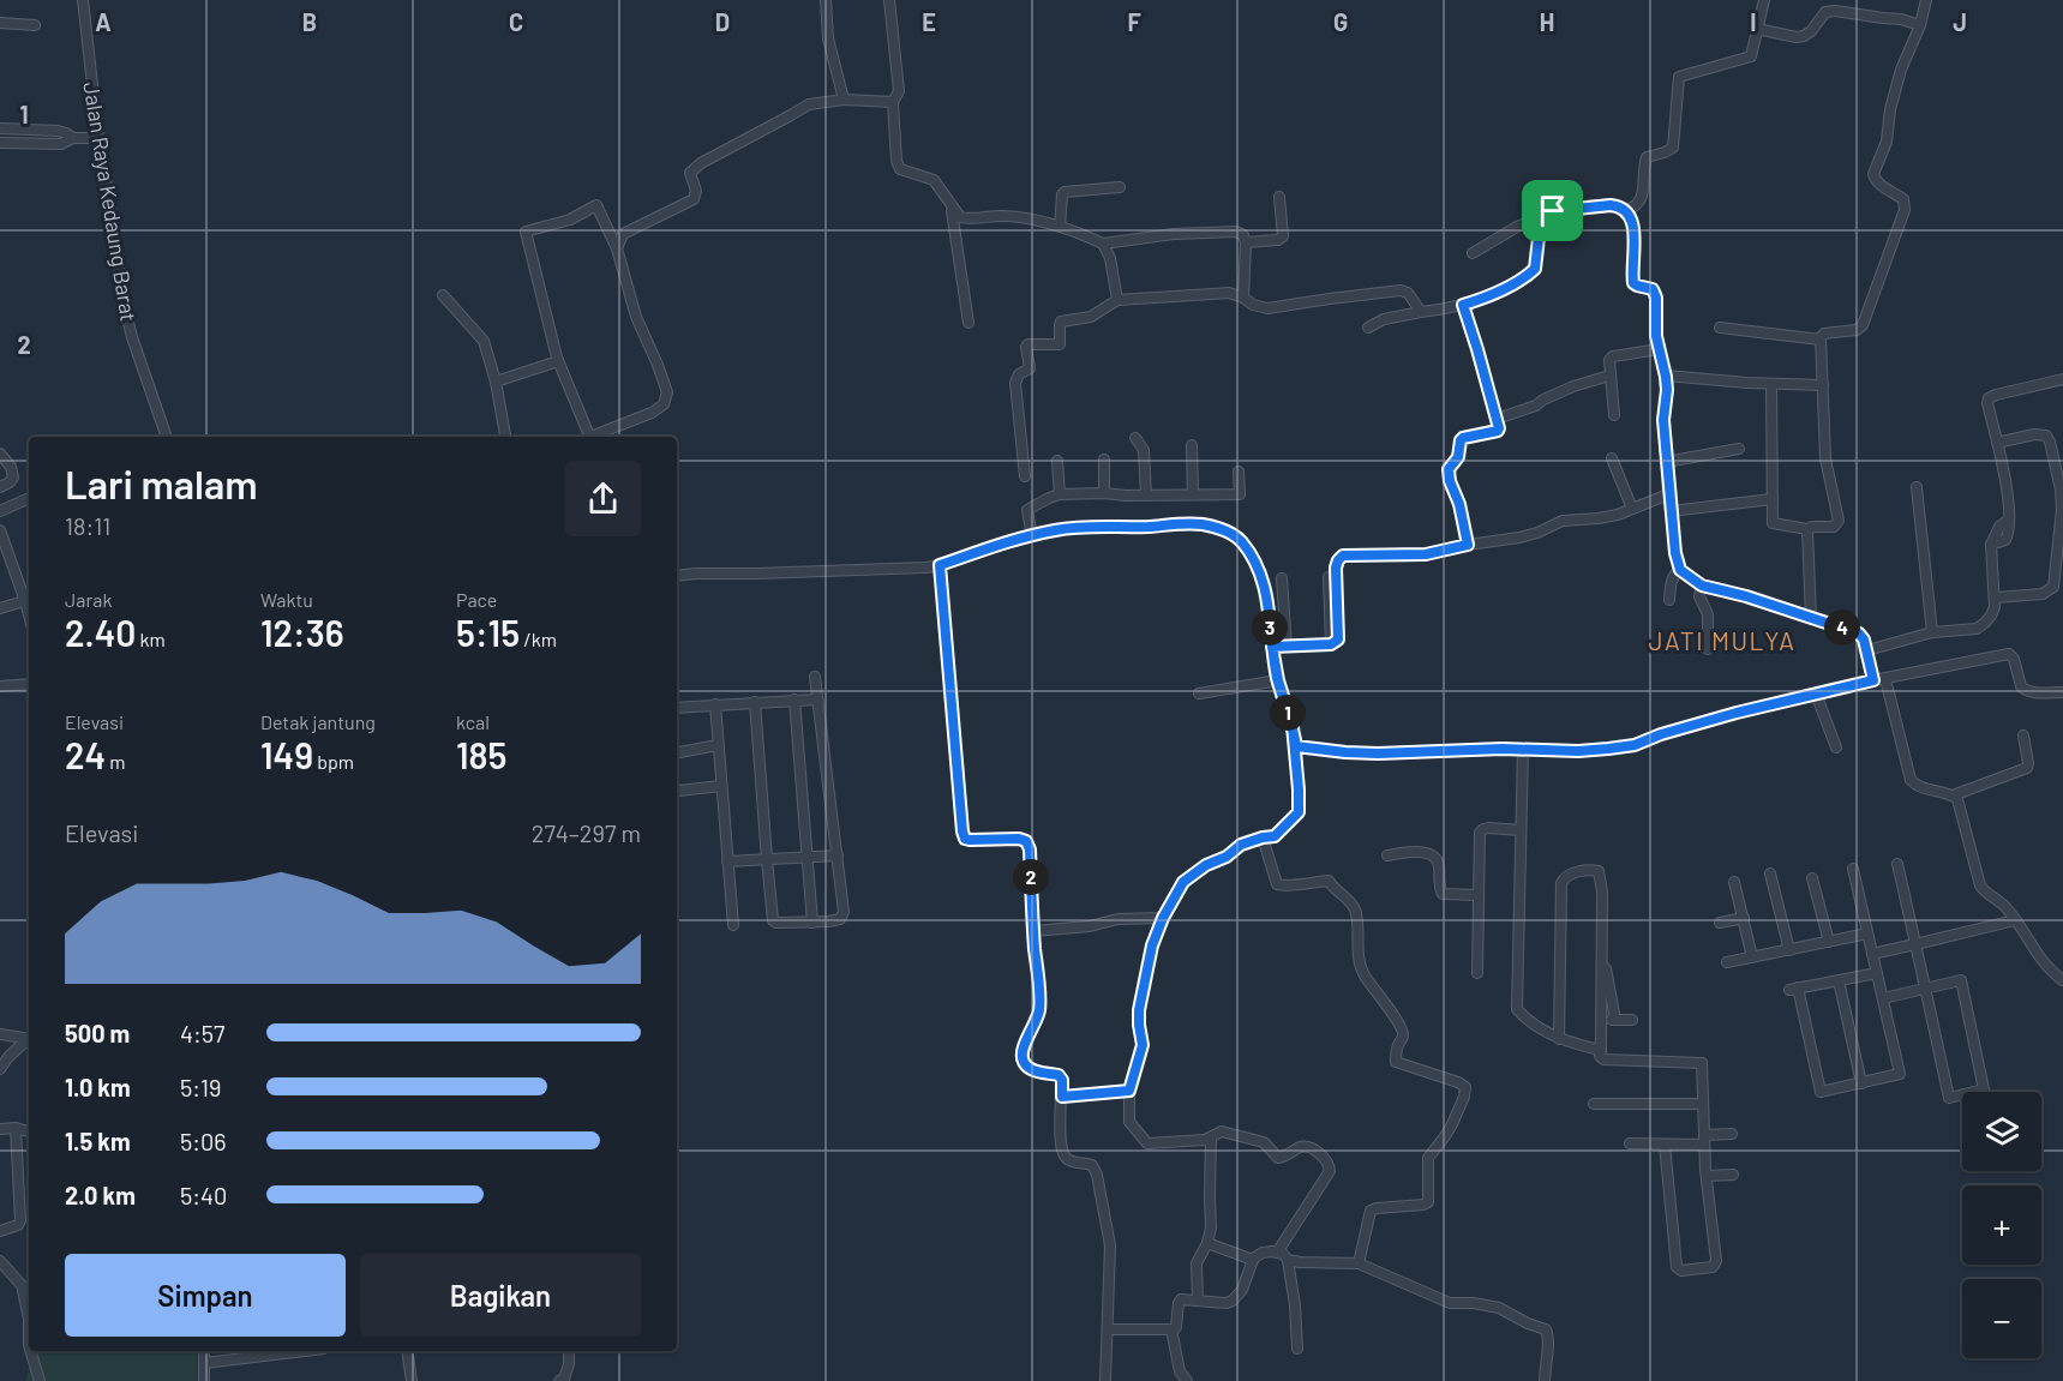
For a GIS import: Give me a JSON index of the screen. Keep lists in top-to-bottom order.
{
  "streets": {
    "street": ["Jalan Raya Kedaung Barat"]
  },
  "districts": ["JATI MULYA"],
  "page": {
    "heading": ["Lari malam", "18:11"],
    "stats": [
      ["Jarak", "2.40 km"],
      ["Waktu", "12:36"],
      ["Pace", "5:15 /km"],
      ["Elevasi", "24 m"],
      ["Detak jantung", "149 bpm"],
      ["kcal", "185"]
    ],
    "pins": [
      "3",
      "4",
      "1",
      "2"
    ],
    "chart": ["Elevasi", "274–297 m"],
    "list": [
      {
        "name": "500 m",
        "note": "4:57"
      },
      {
        "name": "1.0 km",
        "note": "5:19"
      },
      {
        "name": "1.5 km",
        "note": "5:06"
      },
      {
        "name": "2.0 km",
        "note": "5:40"
      }
    ],
    "map_buttons": ["+", "−"],
    "buttons": ["Simpan", "Bagikan"]
  },
  "grid": {
    "columns": [
      "A",
      "B",
      "C",
      "D",
      "E",
      "F",
      "G",
      "H",
      "I",
      "J"
    ],
    "rows": ["1", "2"]
  }
}
